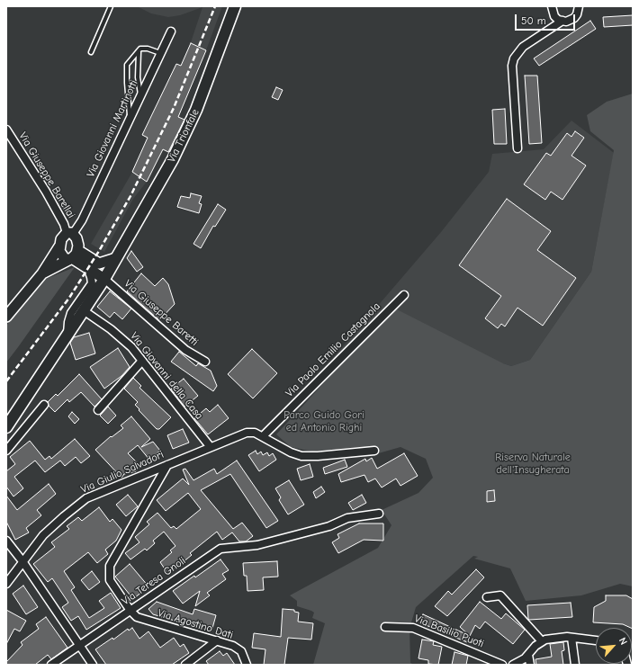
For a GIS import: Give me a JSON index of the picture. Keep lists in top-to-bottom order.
{
  "streets": {
    "main road": ["Via Trionfale"],
    "street": [
      "Via Giovanni Martinotti",
      "Via Giuseppe Barellai",
      "Via Giuseppe Baretti",
      "Via Paolo Emilio Castagnola",
      "Via Giovanni della Casa",
      "Via Giulio Salvadori",
      "Via Teresa Gnoli",
      "Via Agostino Dati",
      "Via Basilio Puoti"
    ]
  },
  "crossings": [
    ["Via Giovanni Martinotti", "Via Giuseppe Barellai"],
    ["Via Trionfale", "Via Giuseppe Baretti"],
    ["Via Trionfale", "Via Giovanni della Casa"],
    ["Via Giovanni della Casa", "Via Giulio Salvadori"],
    ["Via Teresa Gnoli", "Via Agostino Dati"]
  ],
  "parks": ["Parco Guido Gori ed Antonio Righi", "Riserva Naturale dell'Insugherata"],
  "scale_bar": "50 m",
  "north": "top right"
}
